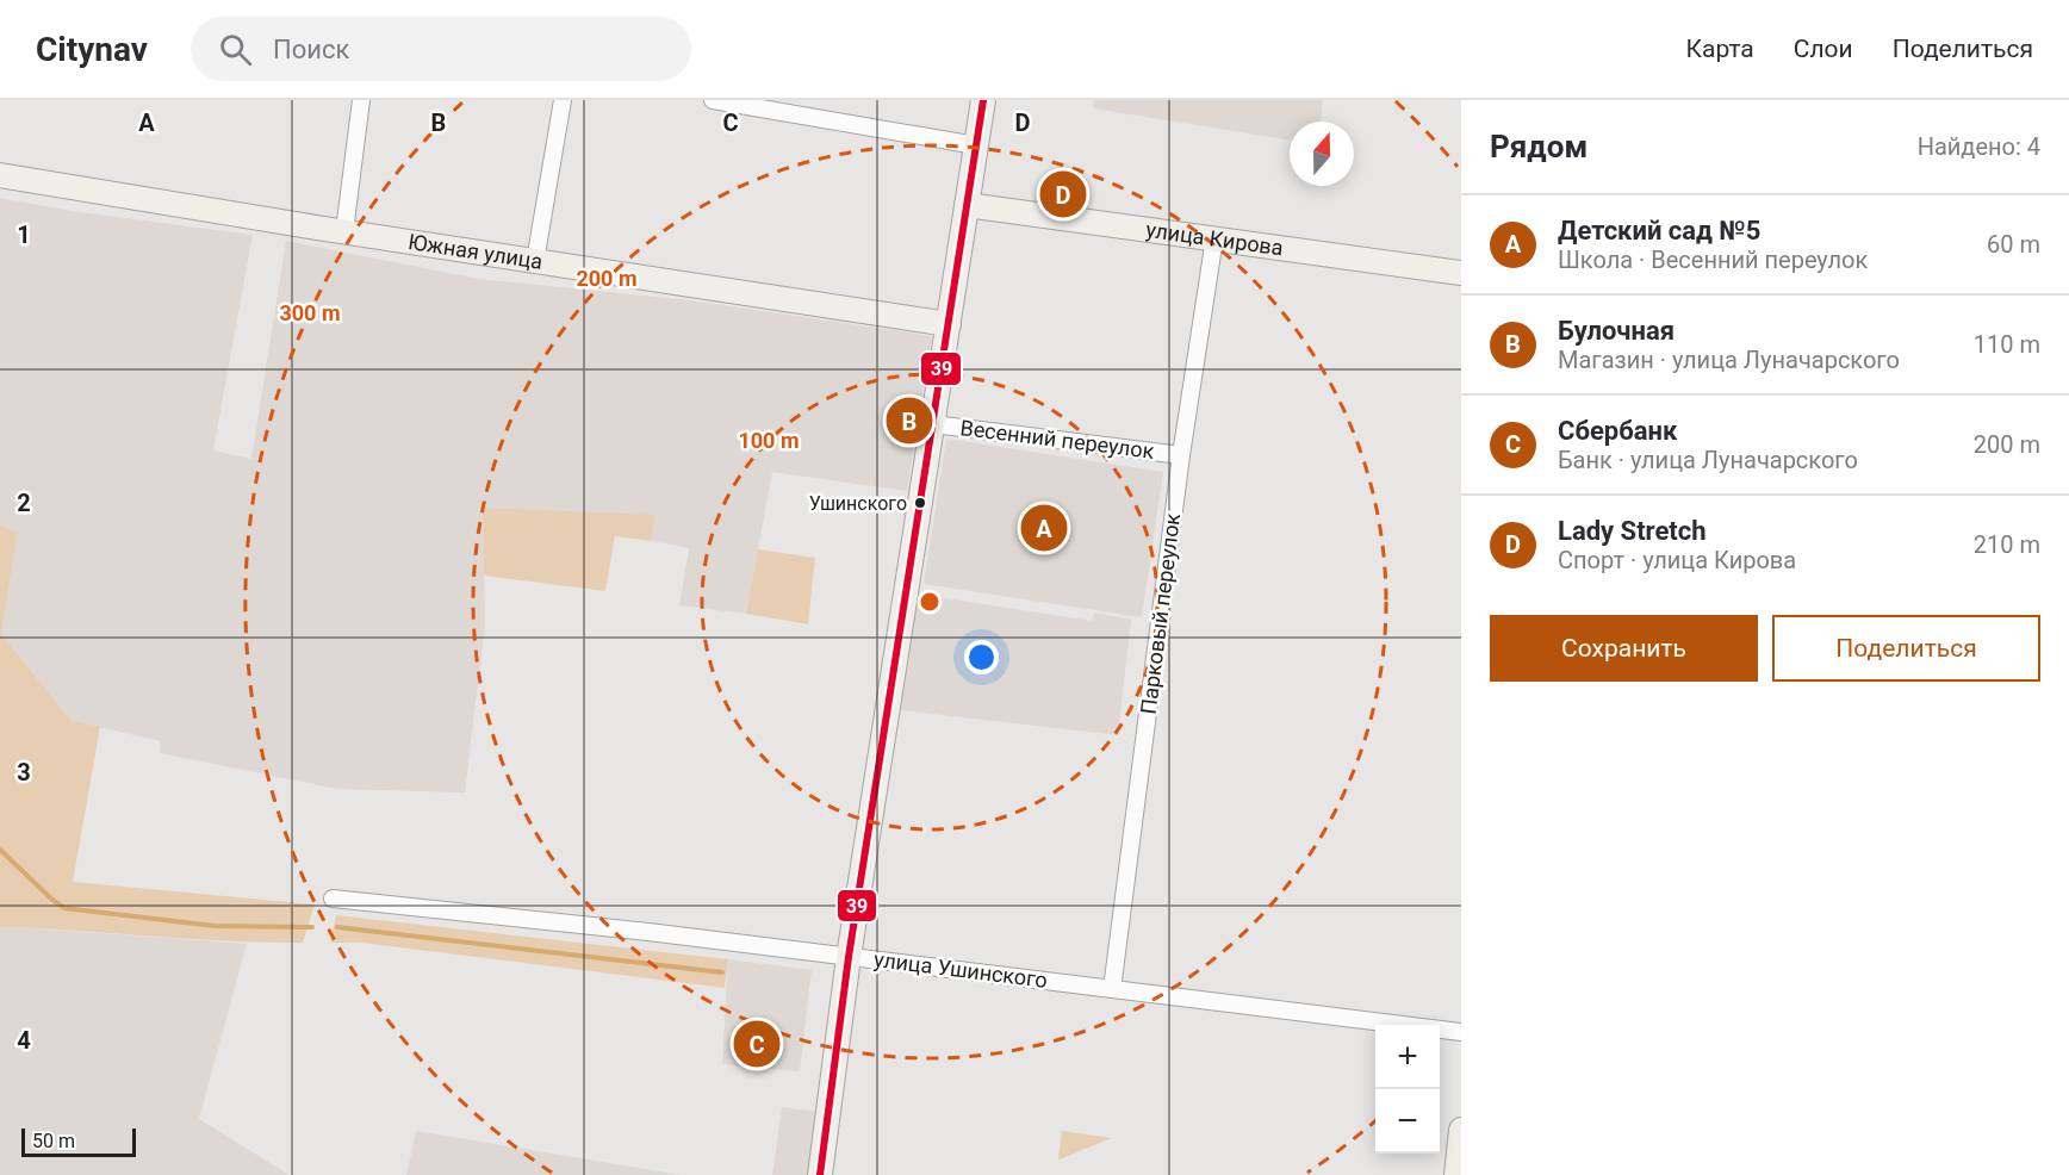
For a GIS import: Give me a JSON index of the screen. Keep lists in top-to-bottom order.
{
  "streets": {
    "street": [
      "улица Кирова",
      "Южная улица",
      "Весенний переулок",
      "Парковый переулок",
      "улица Ушинского"
    ]
  },
  "crossings": [
    ["улица Кирова", "Парковый переулок"],
    ["Весенний переулок", "Парковый переулок"],
    ["Парковый переулок", "улица Ушинского"]
  ],
  "places": ["Ушинского"],
  "lines": ["transit line 39"],
  "scale_bar": "50 m",
  "north": "top",
  "page": {
    "header": "Citynav",
    "search": "Поиск",
    "nav": ["Карта", "Слои", "Поделиться"],
    "heading": ["Рядом", "Найдено: 4"],
    "pins": [
      "D",
      "B",
      "A",
      "C"
    ],
    "list": [
      {
        "mark": "A",
        "name": "Детский сад №5",
        "note": "Школа · Весенний переулок",
        "value": "60 m"
      },
      {
        "mark": "B",
        "name": "Булочная",
        "note": "Магазин · улица Луначарского",
        "value": "110 m"
      },
      {
        "mark": "C",
        "name": "Сбербанк",
        "note": "Банк · улица Луначарского",
        "value": "200 m"
      },
      {
        "mark": "D",
        "name": "Lady Stretch",
        "note": "Спорт · улица Кирова",
        "value": "210 m"
      }
    ],
    "buttons": ["Сохранить", "Поделиться"],
    "map_buttons": ["+", "−"],
    "scale": "50 m"
  },
  "grid": {
    "columns": [
      "A",
      "B",
      "C",
      "D"
    ],
    "rows": [
      "1",
      "2",
      "3",
      "4"
    ]
  },
  "rings": ["200 m", "300 m", "100 m"]
}
